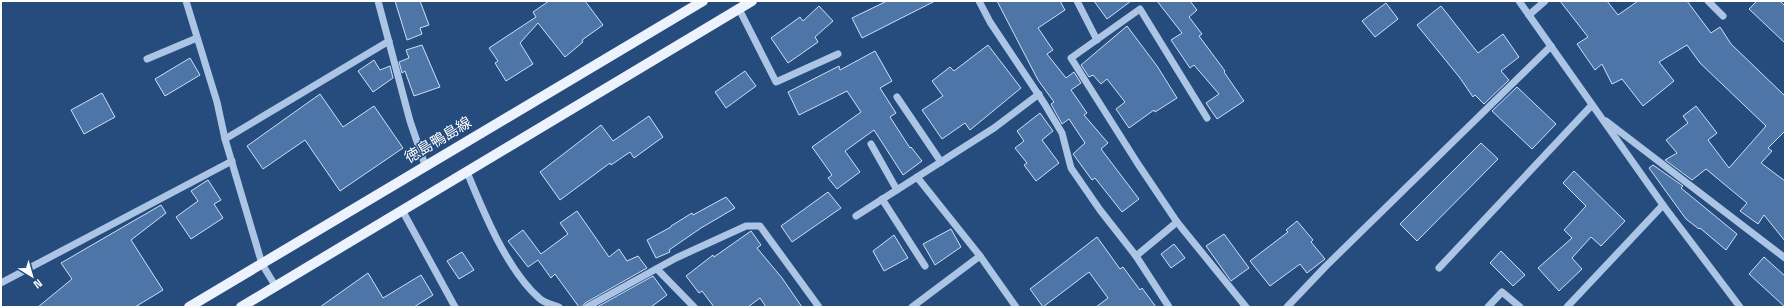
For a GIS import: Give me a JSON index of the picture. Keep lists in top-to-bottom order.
{
  "streets": {
    "main road": ["徳島鴨島線"]
  },
  "north": "bottom right"
}
